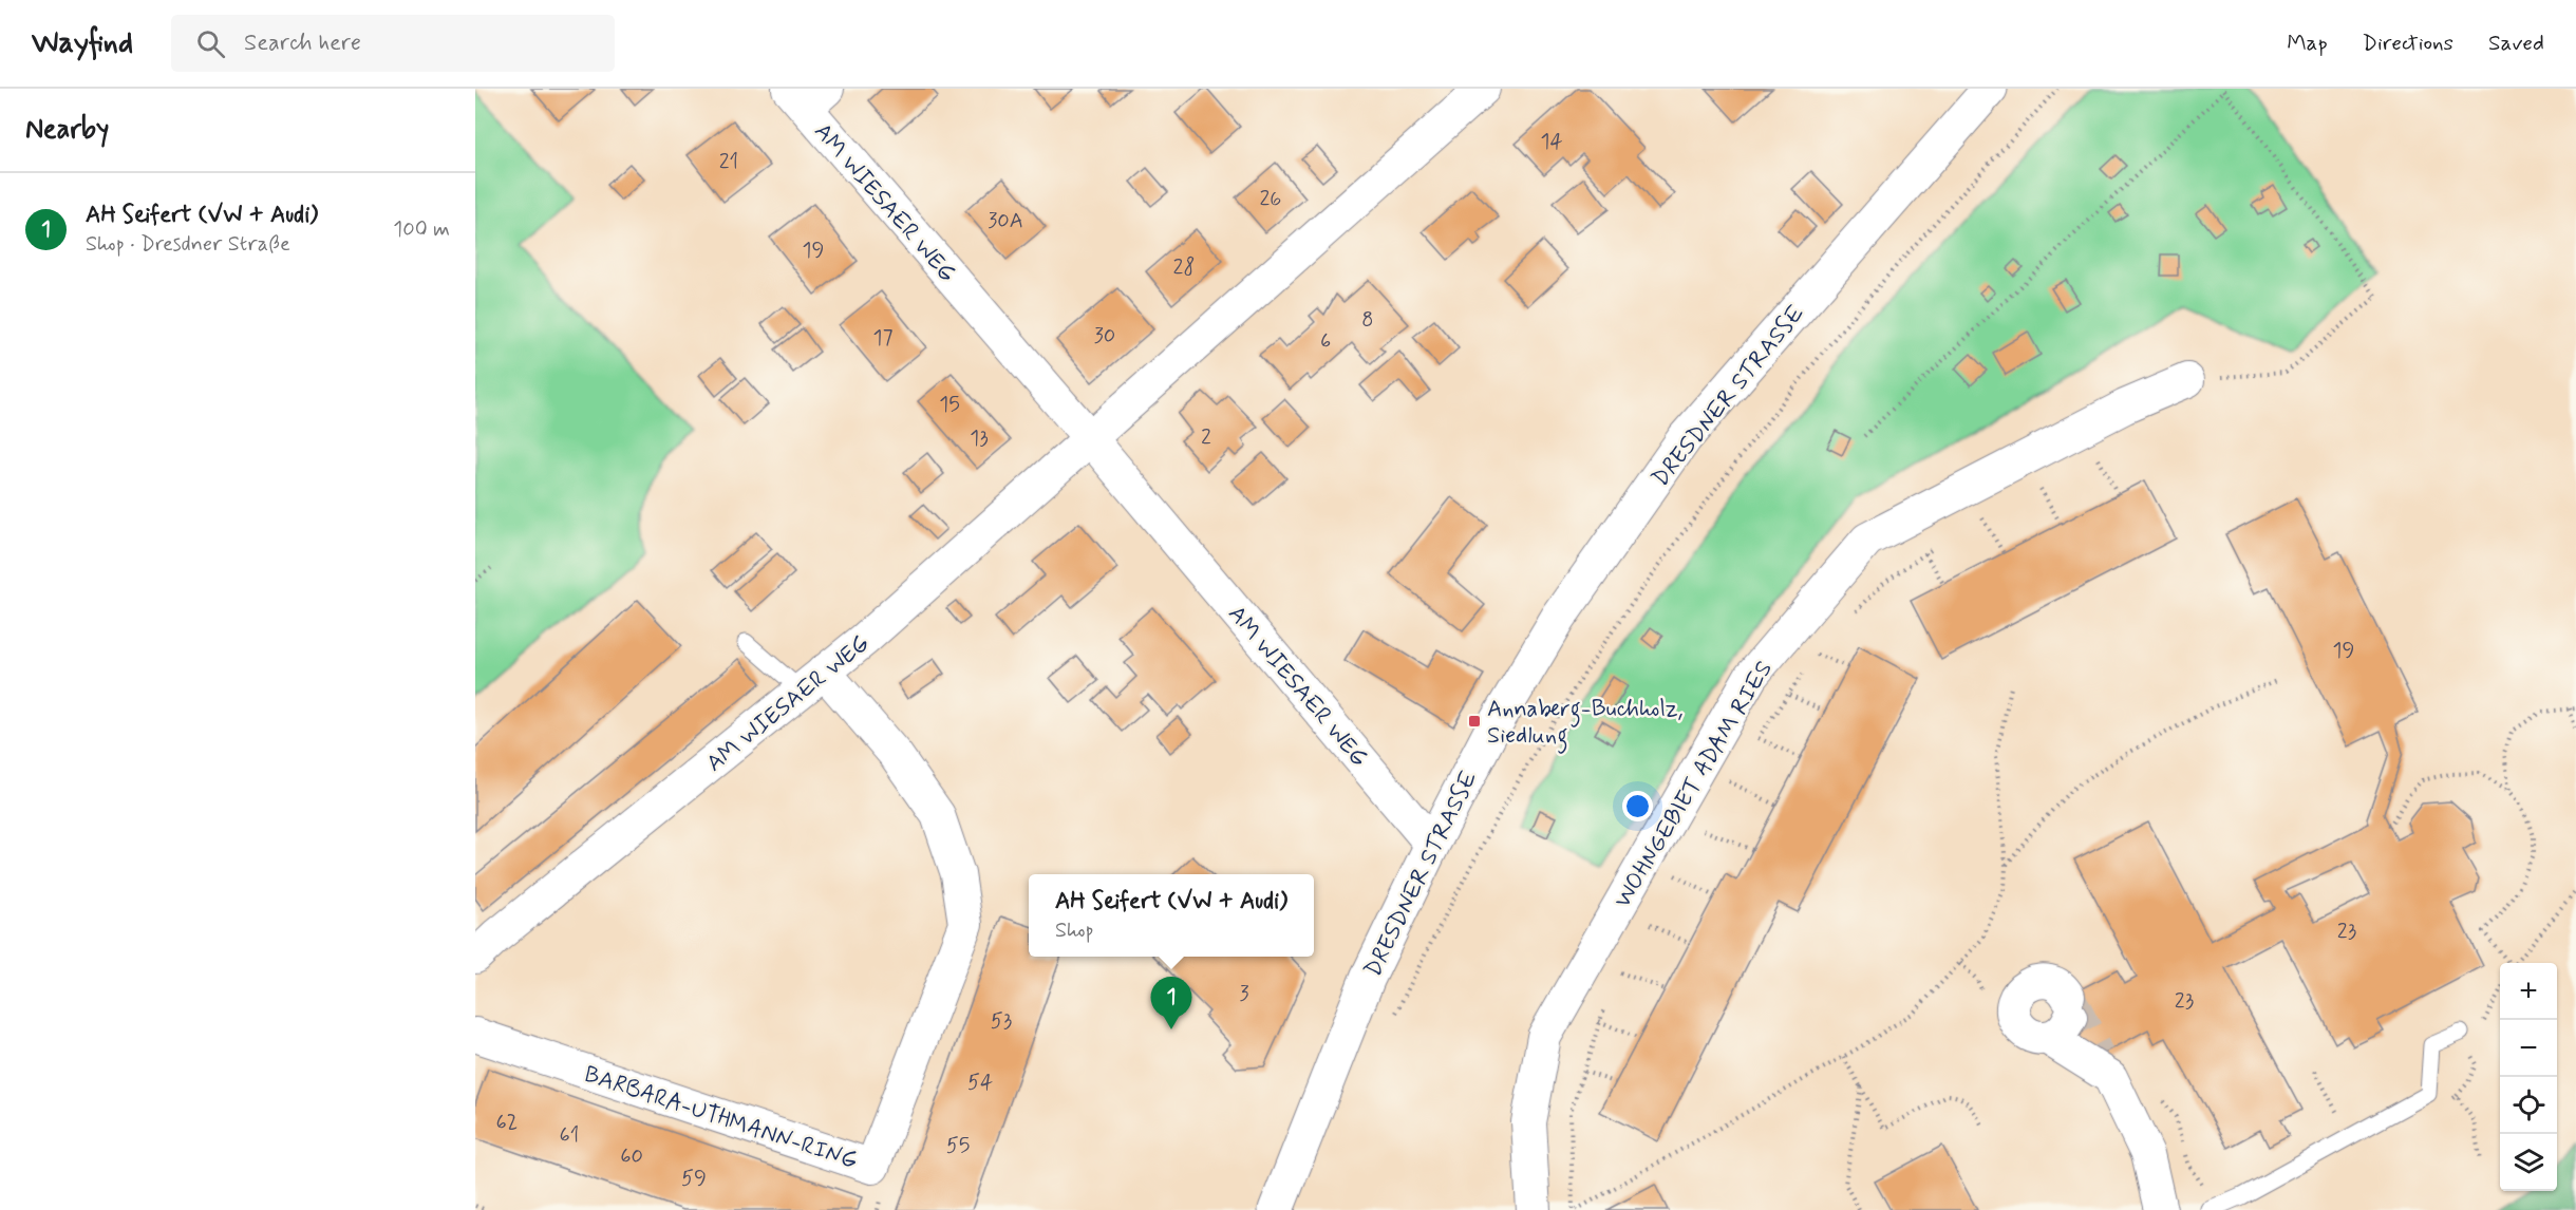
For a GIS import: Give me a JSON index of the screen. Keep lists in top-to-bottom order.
{
  "streets": {
    "main road": ["DRESDNER STRASSE"],
    "street": ["AM WIESAER WEG", "WOHNGEBIET ADAM RIES", "BARBARA-UTHMANN-RING"]
  },
  "crossings": [
    ["AM WIESAER WEG", "DRESDNER STRASSE"],
    ["AM WIESAER WEG", "BARBARA-UTHMANN-RING"]
  ],
  "places": {
    "transit": ["Annaberg-Buchholz, Siedlung"]
  },
  "house_numbers": [
    "14",
    "21",
    "26",
    "30A",
    "19",
    "28",
    "8",
    "30",
    "17",
    "6",
    "15",
    "2",
    "13",
    "19",
    "23",
    "3",
    "23",
    "53",
    "54",
    "62",
    "61",
    "55",
    "60",
    "59"
  ],
  "page": {
    "header": "Wayfind",
    "search": "Search here",
    "nav": ["Map", "Directions", "Saved"],
    "heading": "Nearby",
    "list": [
      {
        "mark": "1",
        "name": "AH Seifert (VW + Audi)",
        "note": "Shop · Dresdner Straße",
        "value": "100 m"
      }
    ],
    "popup": ["AH Seifert (VW + Audi)", "Shop"],
    "map_buttons": ["+", "−"],
    "pins": "1"
  }
}
